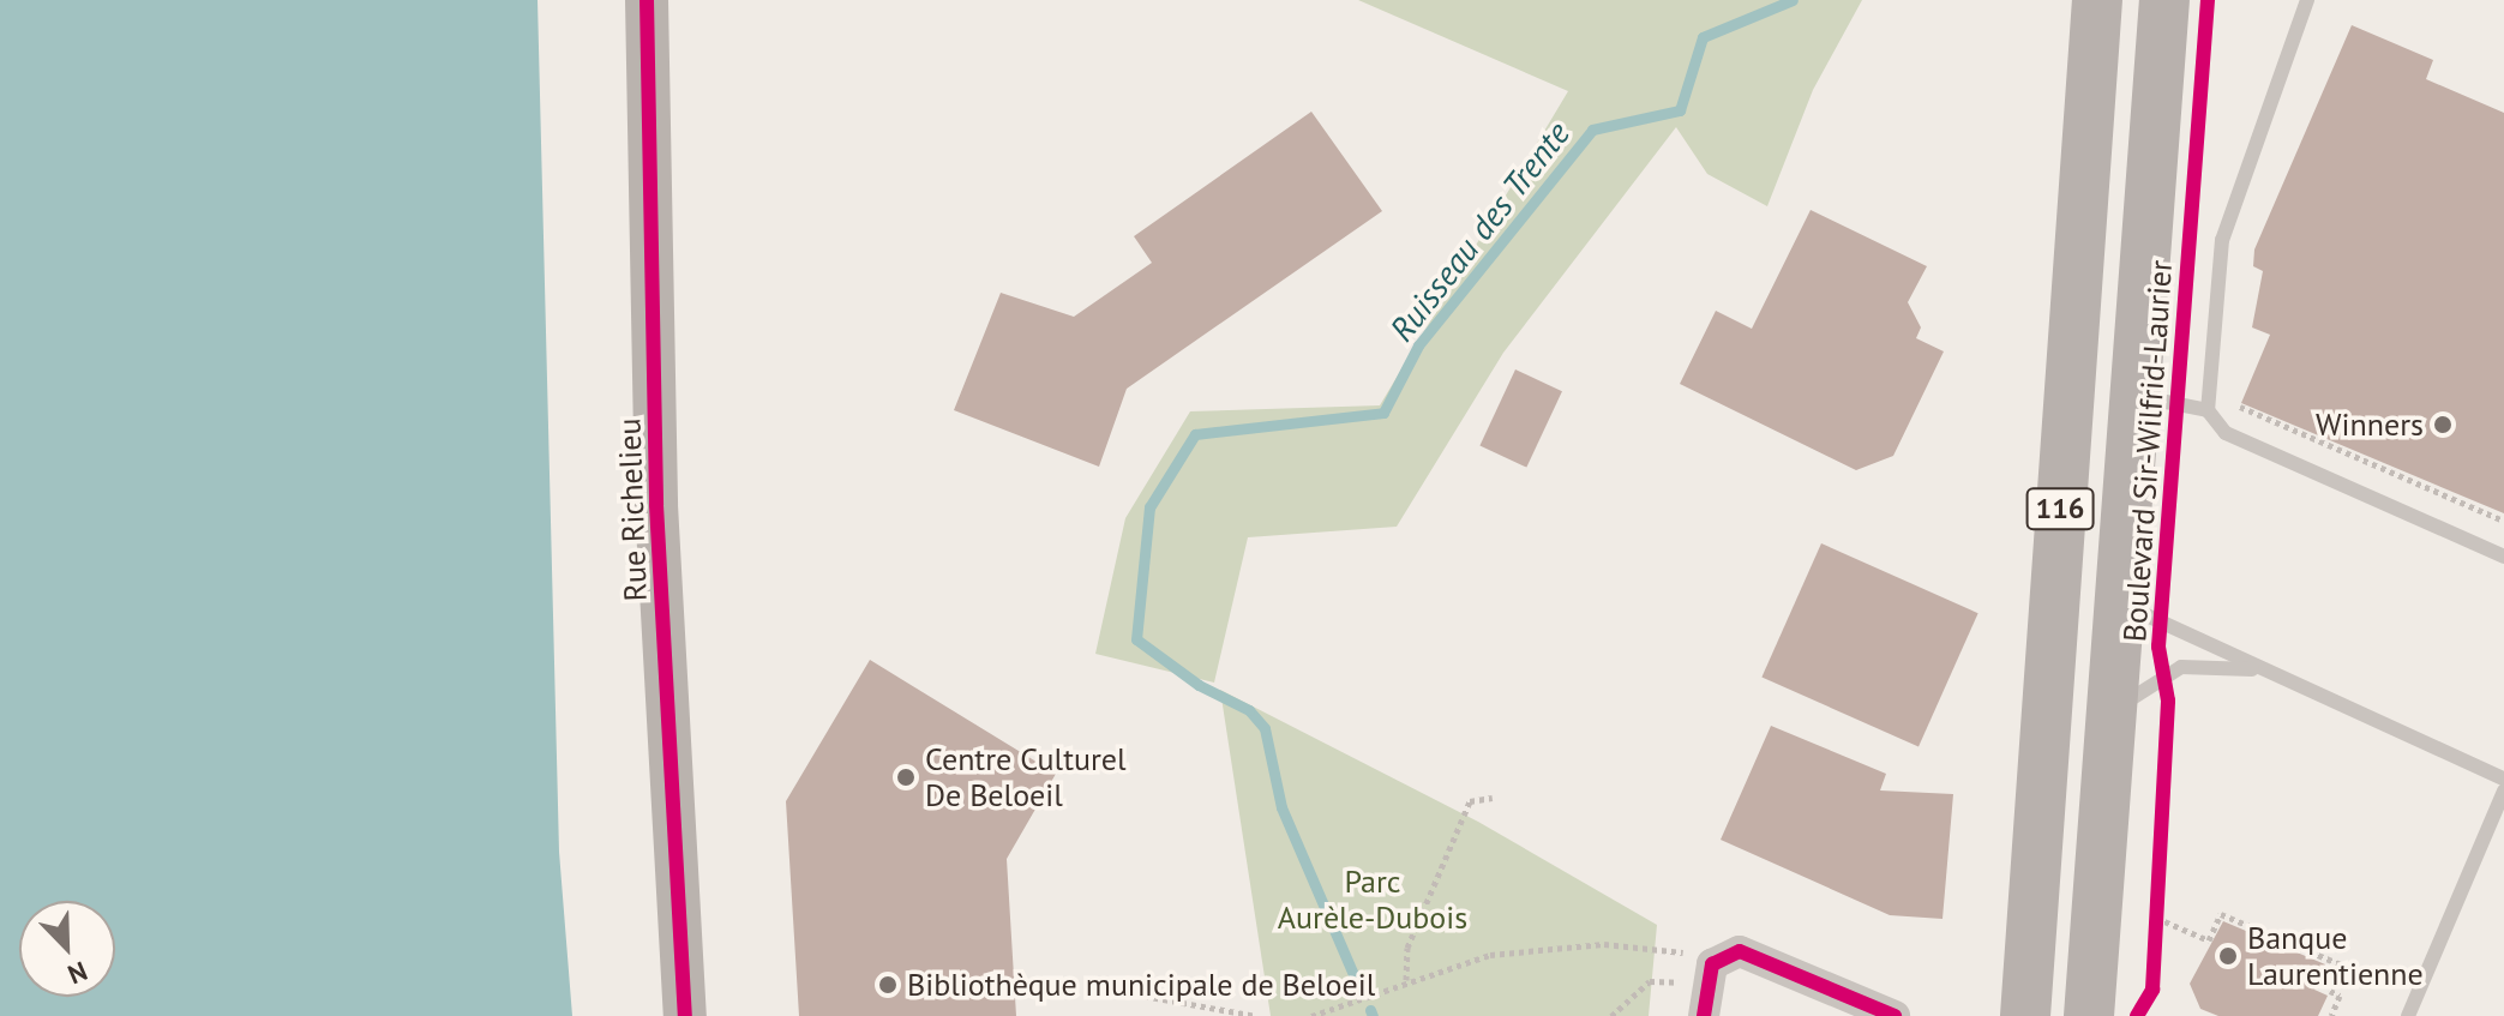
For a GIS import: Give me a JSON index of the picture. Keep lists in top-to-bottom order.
{
  "streets": {
    "main road": ["Boulevard Sir-Wilfrid-Laurier", "116", "Rue Richelieu"]
  },
  "water": ["Ruisseau des Trente"],
  "parks": ["Parc Aurèle-Dubois"],
  "places": [
    "Winners",
    "Centre Culturel De Beloeil",
    "Banque Laurentienne",
    "Bibliothèque municipale de Beloeil"
  ],
  "north": "bottom right"
}
